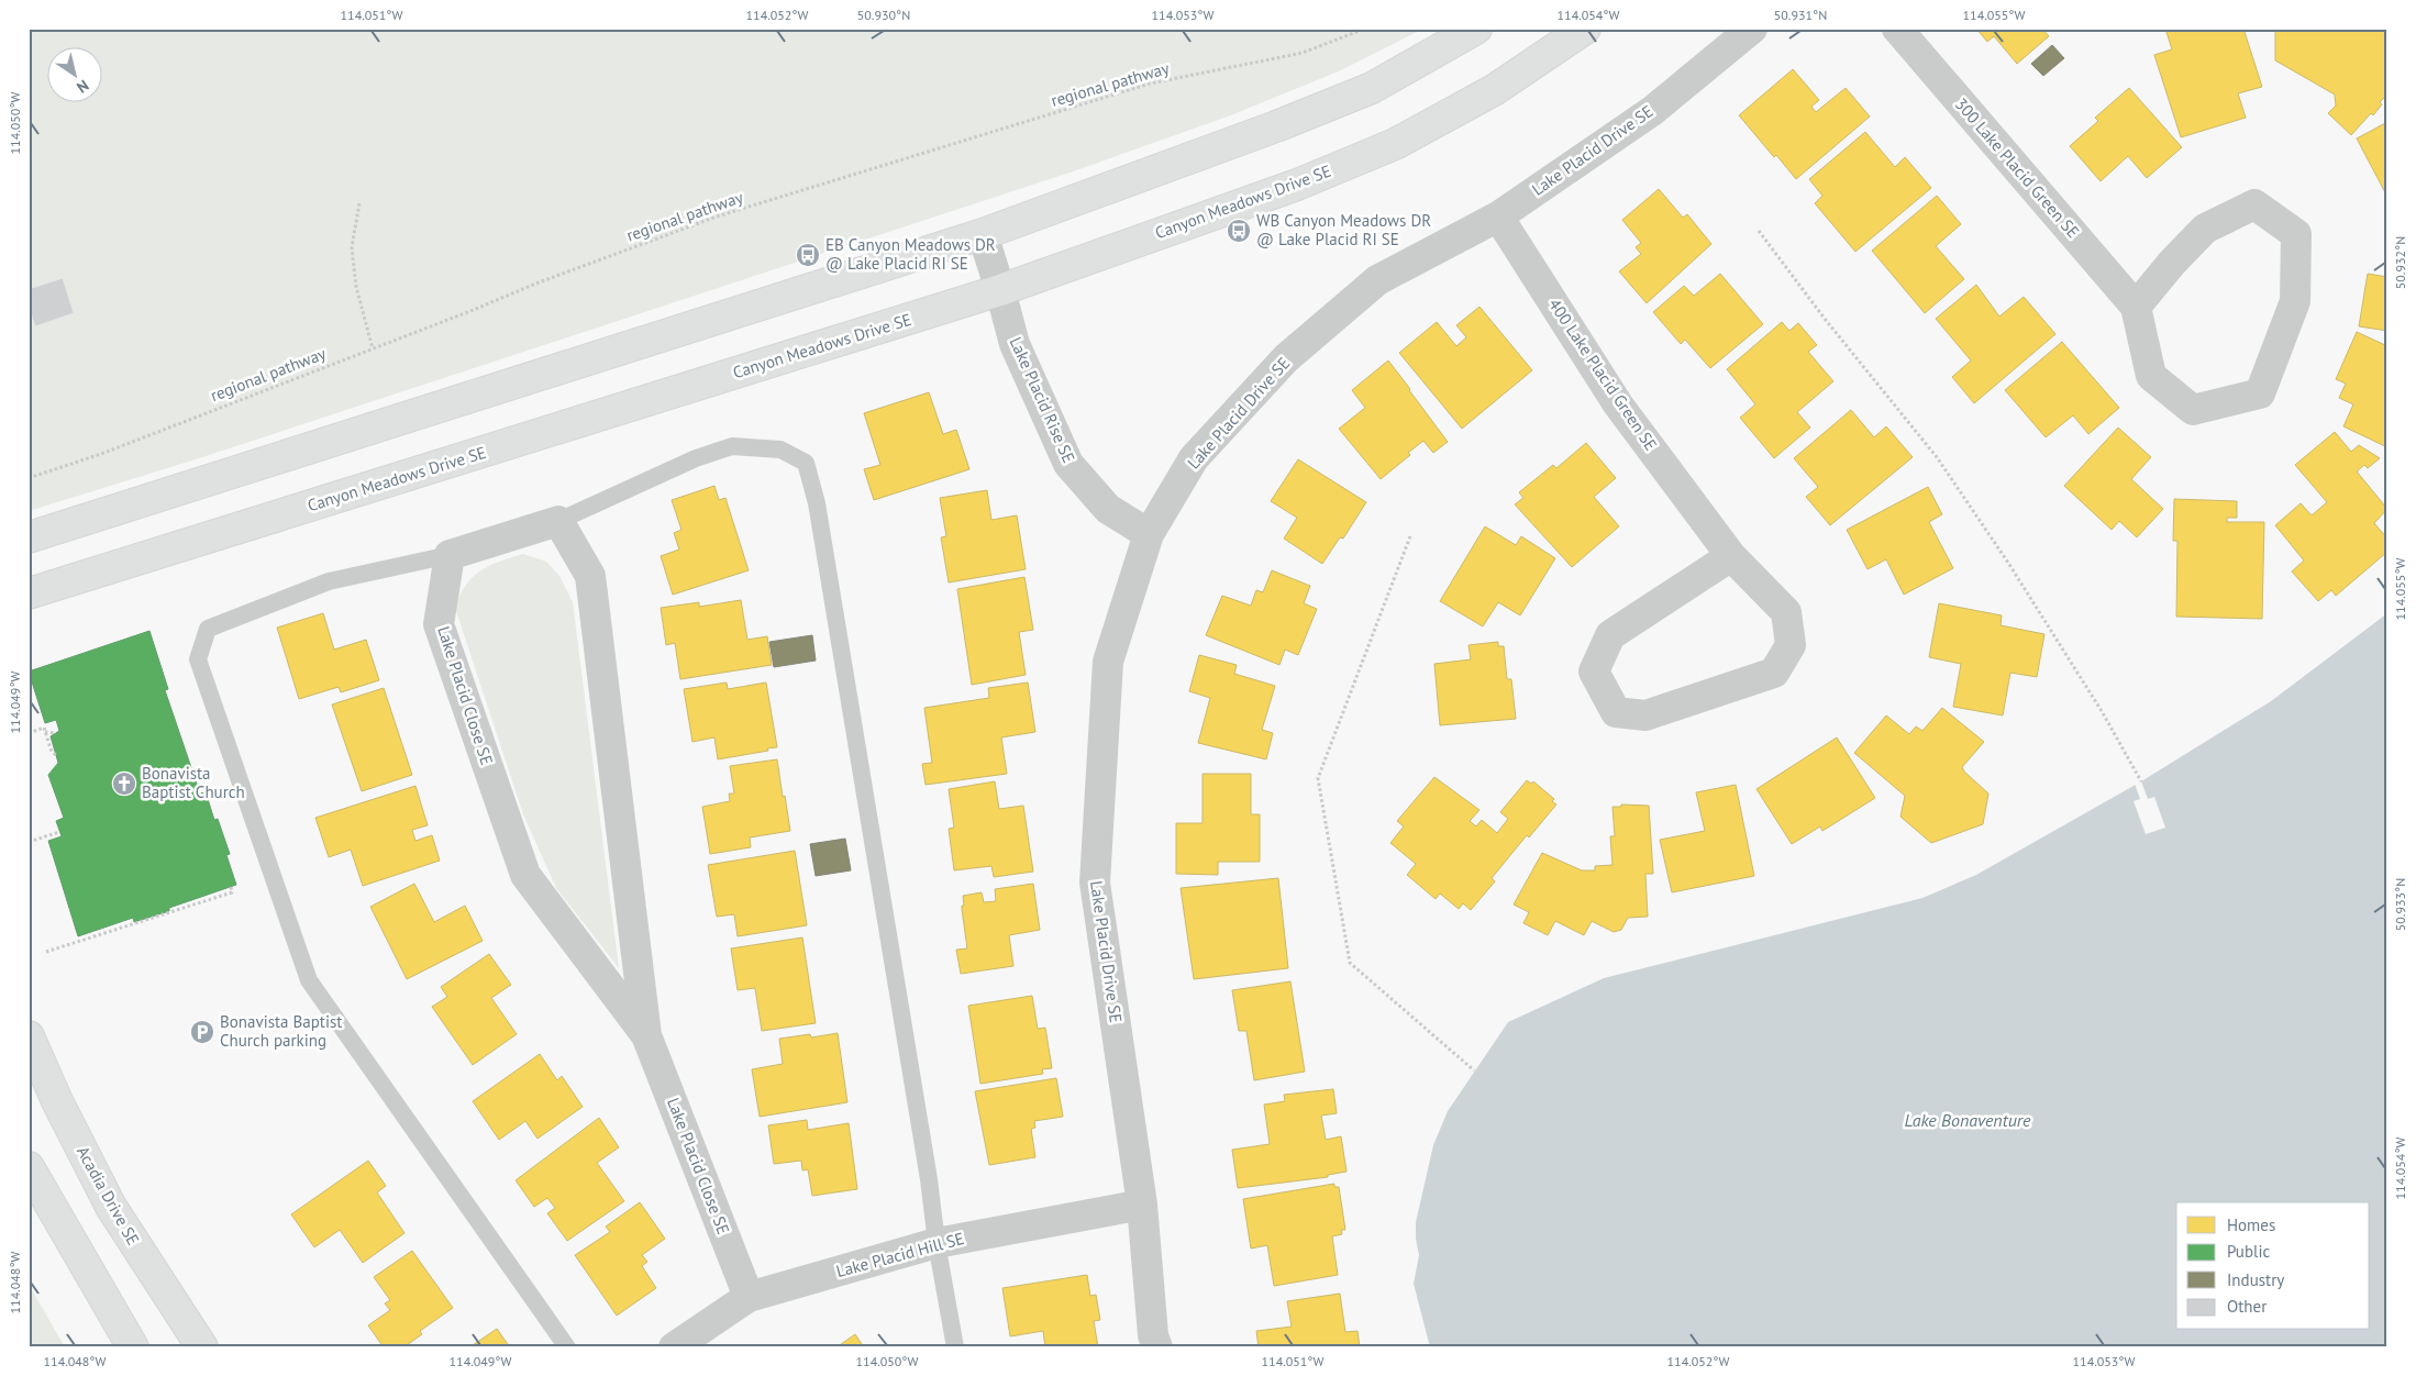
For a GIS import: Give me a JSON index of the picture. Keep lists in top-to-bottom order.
{
  "streets": {
    "main road": ["Canyon Meadows Drive SE", "Acadia Drive SE"],
    "street": [
      "Lake Placid Drive SE",
      "300 Lake Placid Green SE",
      "400 Lake Placid Green SE",
      "Lake Placid Rise SE",
      "Lake Placid Close SE",
      "Lake Placid Hill SE"
    ],
    "path": ["regional pathway"]
  },
  "crossings": [
    ["Lake Placid Drive SE", "400 Lake Placid Green SE"],
    ["Lake Placid Drive SE", "Lake Placid Rise SE"],
    ["Lake Placid Drive SE", "Lake Placid Hill SE"],
    ["Canyon Meadows Drive SE", "Lake Placid Rise SE"],
    ["Lake Placid Close SE", "Lake Placid Hill SE"]
  ],
  "water": ["Lake Bonaventure"],
  "places": {
    "bus stop": ["WB Canyon Meadows DR @ Lake Placid RI SE", "EB Canyon Meadows DR @ Lake Placid RI SE"],
    "church": ["Bonavista Baptist Church"],
    "parking": ["Bonavista Baptist Church parking"]
  },
  "legend": [
    "Homes",
    "Public",
    "Industry",
    "Other"
  ],
  "north": "bottom right",
  "coordinates": [
    "114.051°W",
    "114.052°W",
    "50.930°N",
    "114.053°W",
    "114.054°W",
    "50.931°N",
    "114.055°W",
    "114.050°W",
    "50.932°N",
    "114.049°W",
    "50.933°N",
    "114.048°W"
  ]
}
